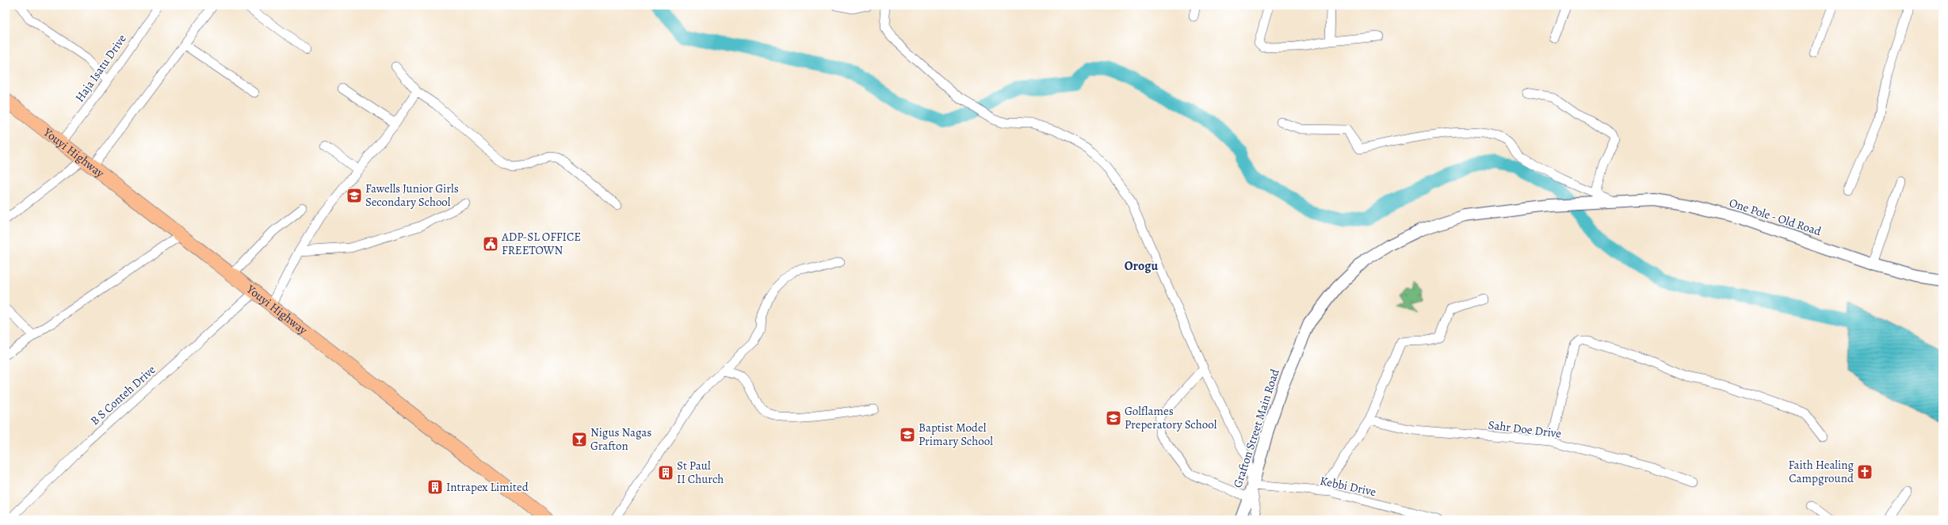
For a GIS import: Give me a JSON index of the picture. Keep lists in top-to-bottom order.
{
  "streets": {
    "main road": ["Youyi Highway"],
    "street": [
      "Haja Isatu Drive",
      "One Pole - Old Road",
      "B S Conteh Drive",
      "Grafton Street Main Road",
      "Sahr Doe Drive",
      "Kebbi Drive"
    ]
  },
  "crossings": [
    ["Haja Isatu Drive", "Youyi Highway"],
    ["Youyi Highway", "B S Conteh Drive"],
    ["One Pole - Old Road", "Grafton Street Main Road"],
    ["Grafton Street Main Road", "Kebbi Drive"]
  ],
  "districts": ["Orogu"],
  "places": {
    "school or university": ["Fawells Junior Girls Secondary School", "Golflames Preperatory School", "Baptist Model Primary School"],
    "public building": ["ADP-SL OFFICE FREETOWN"],
    "bar": ["Nigus Nagas Grafton"],
    "church": ["Faith Healing Campground"],
    "building": ["St Paul II Church", "Intrapex Limited"]
  }
}
